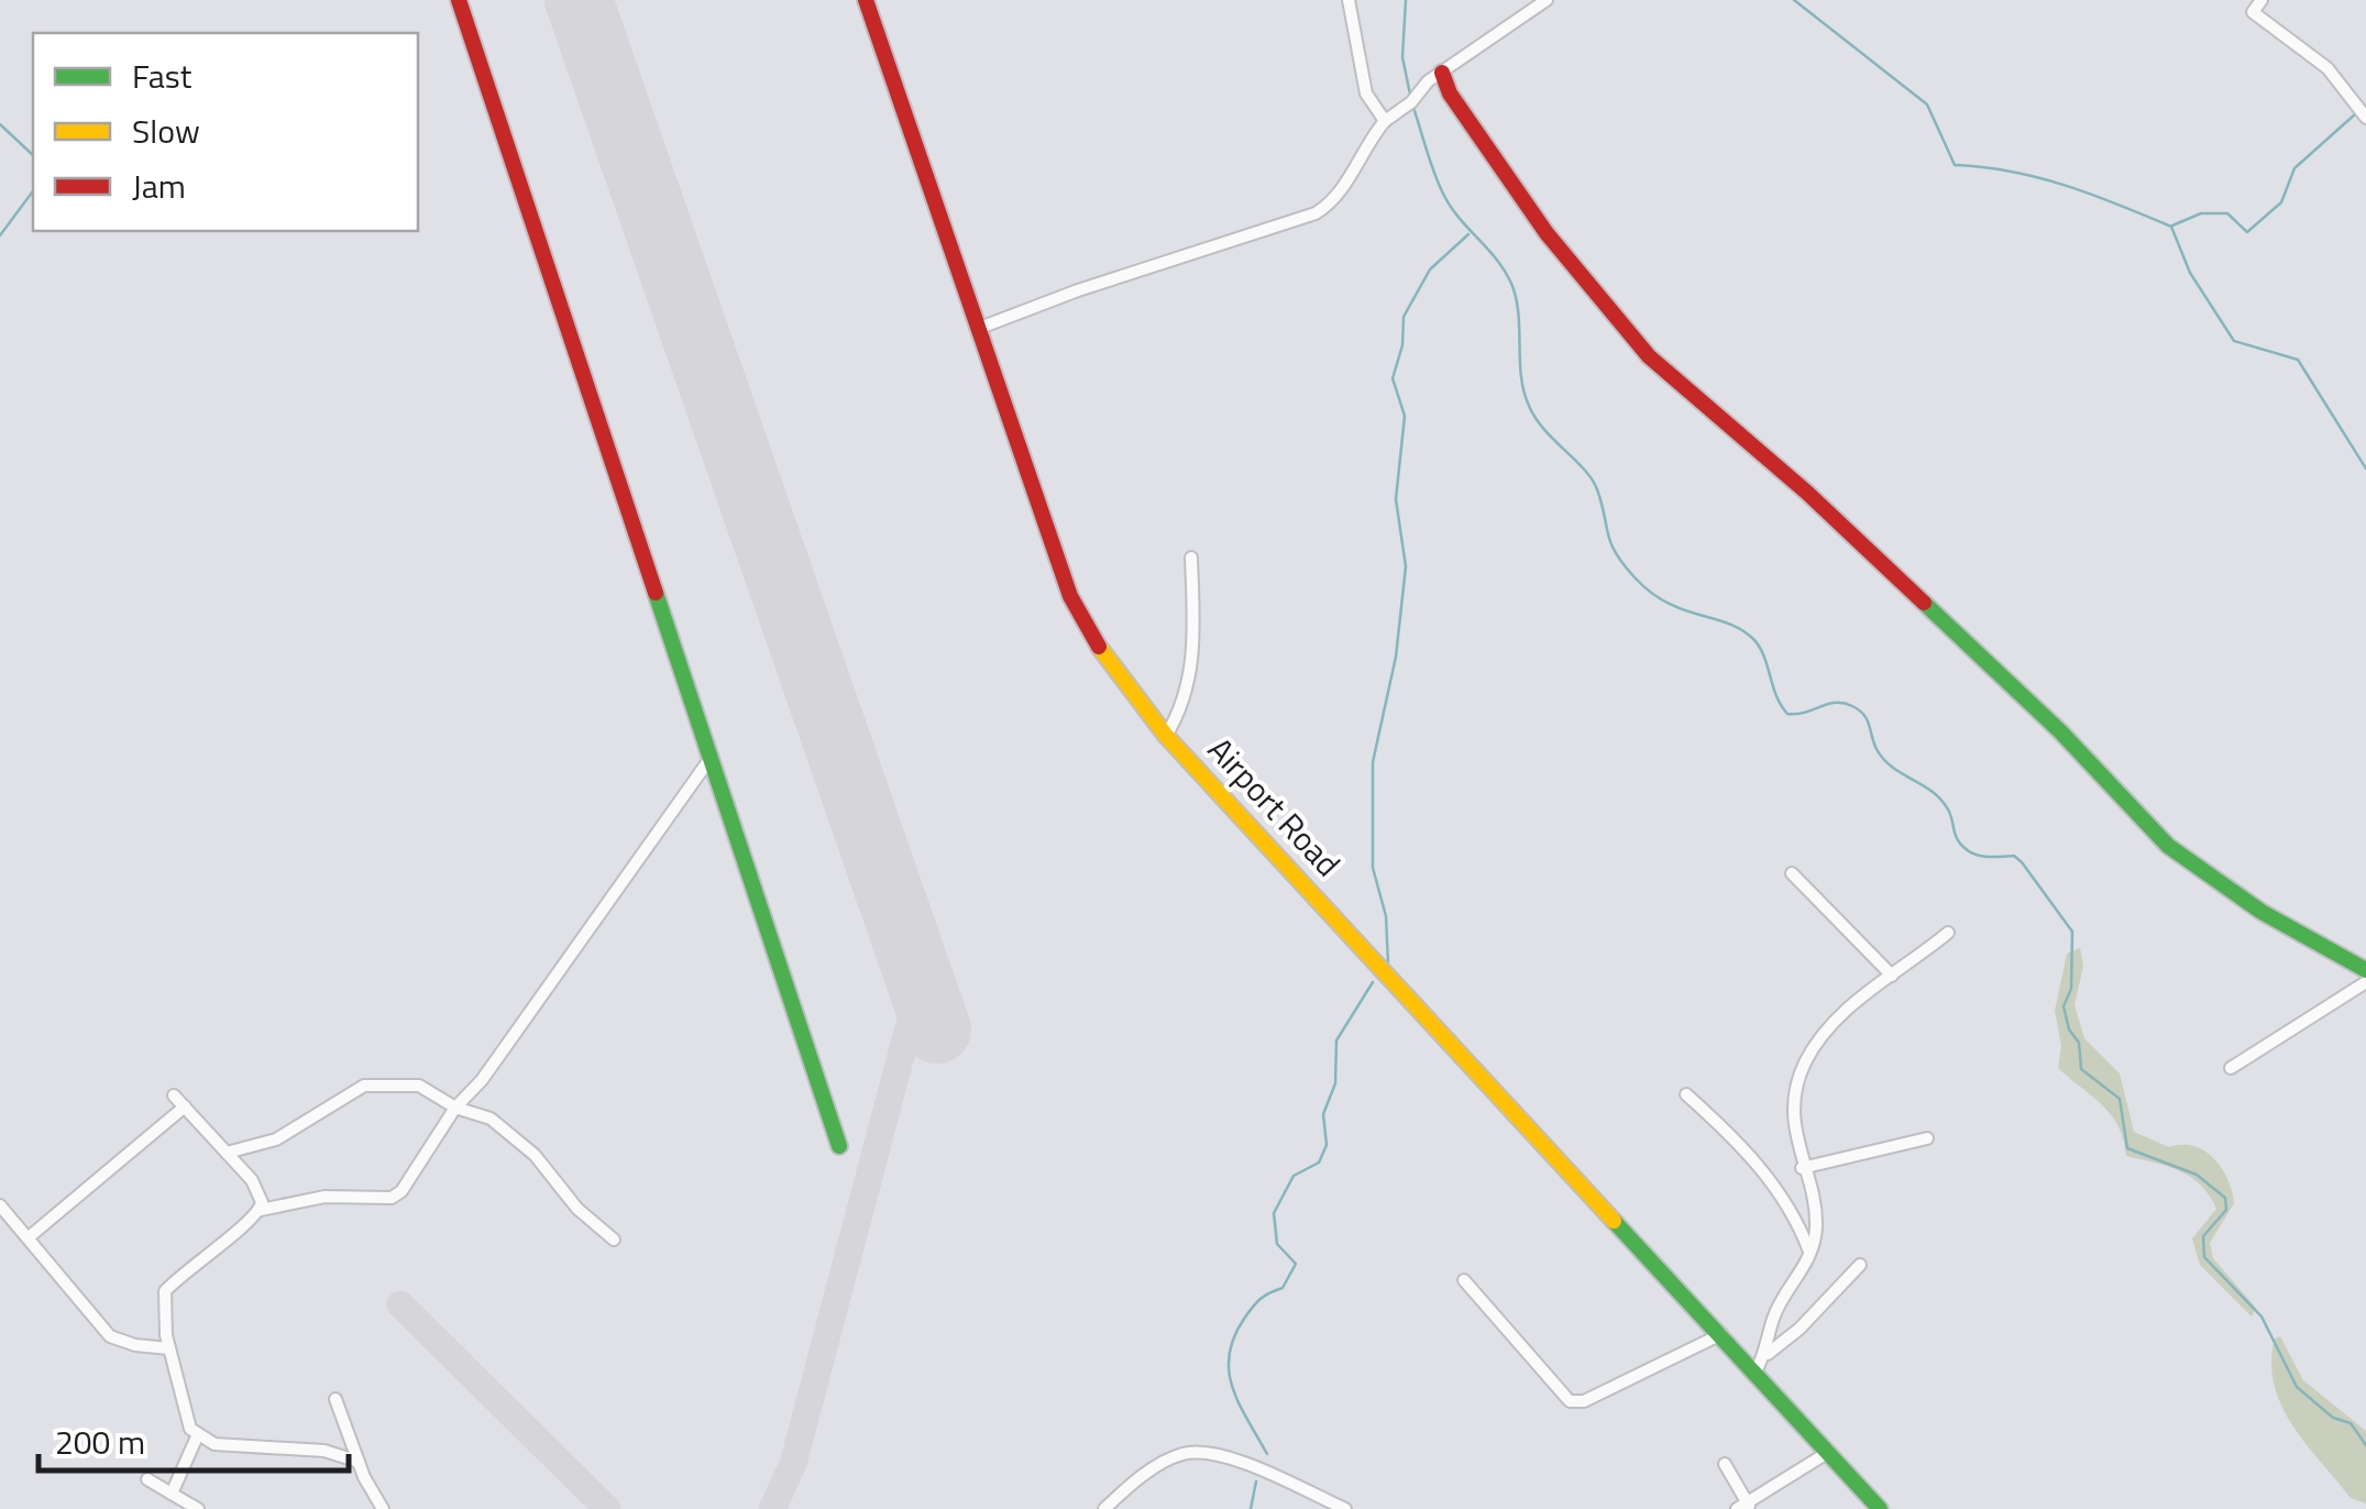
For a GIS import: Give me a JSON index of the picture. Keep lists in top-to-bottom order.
{
  "streets": {
    "street": ["Airport Road"]
  },
  "legend": ["Fast", "Slow", "Jam"],
  "scale_bar": "200 m"
}
